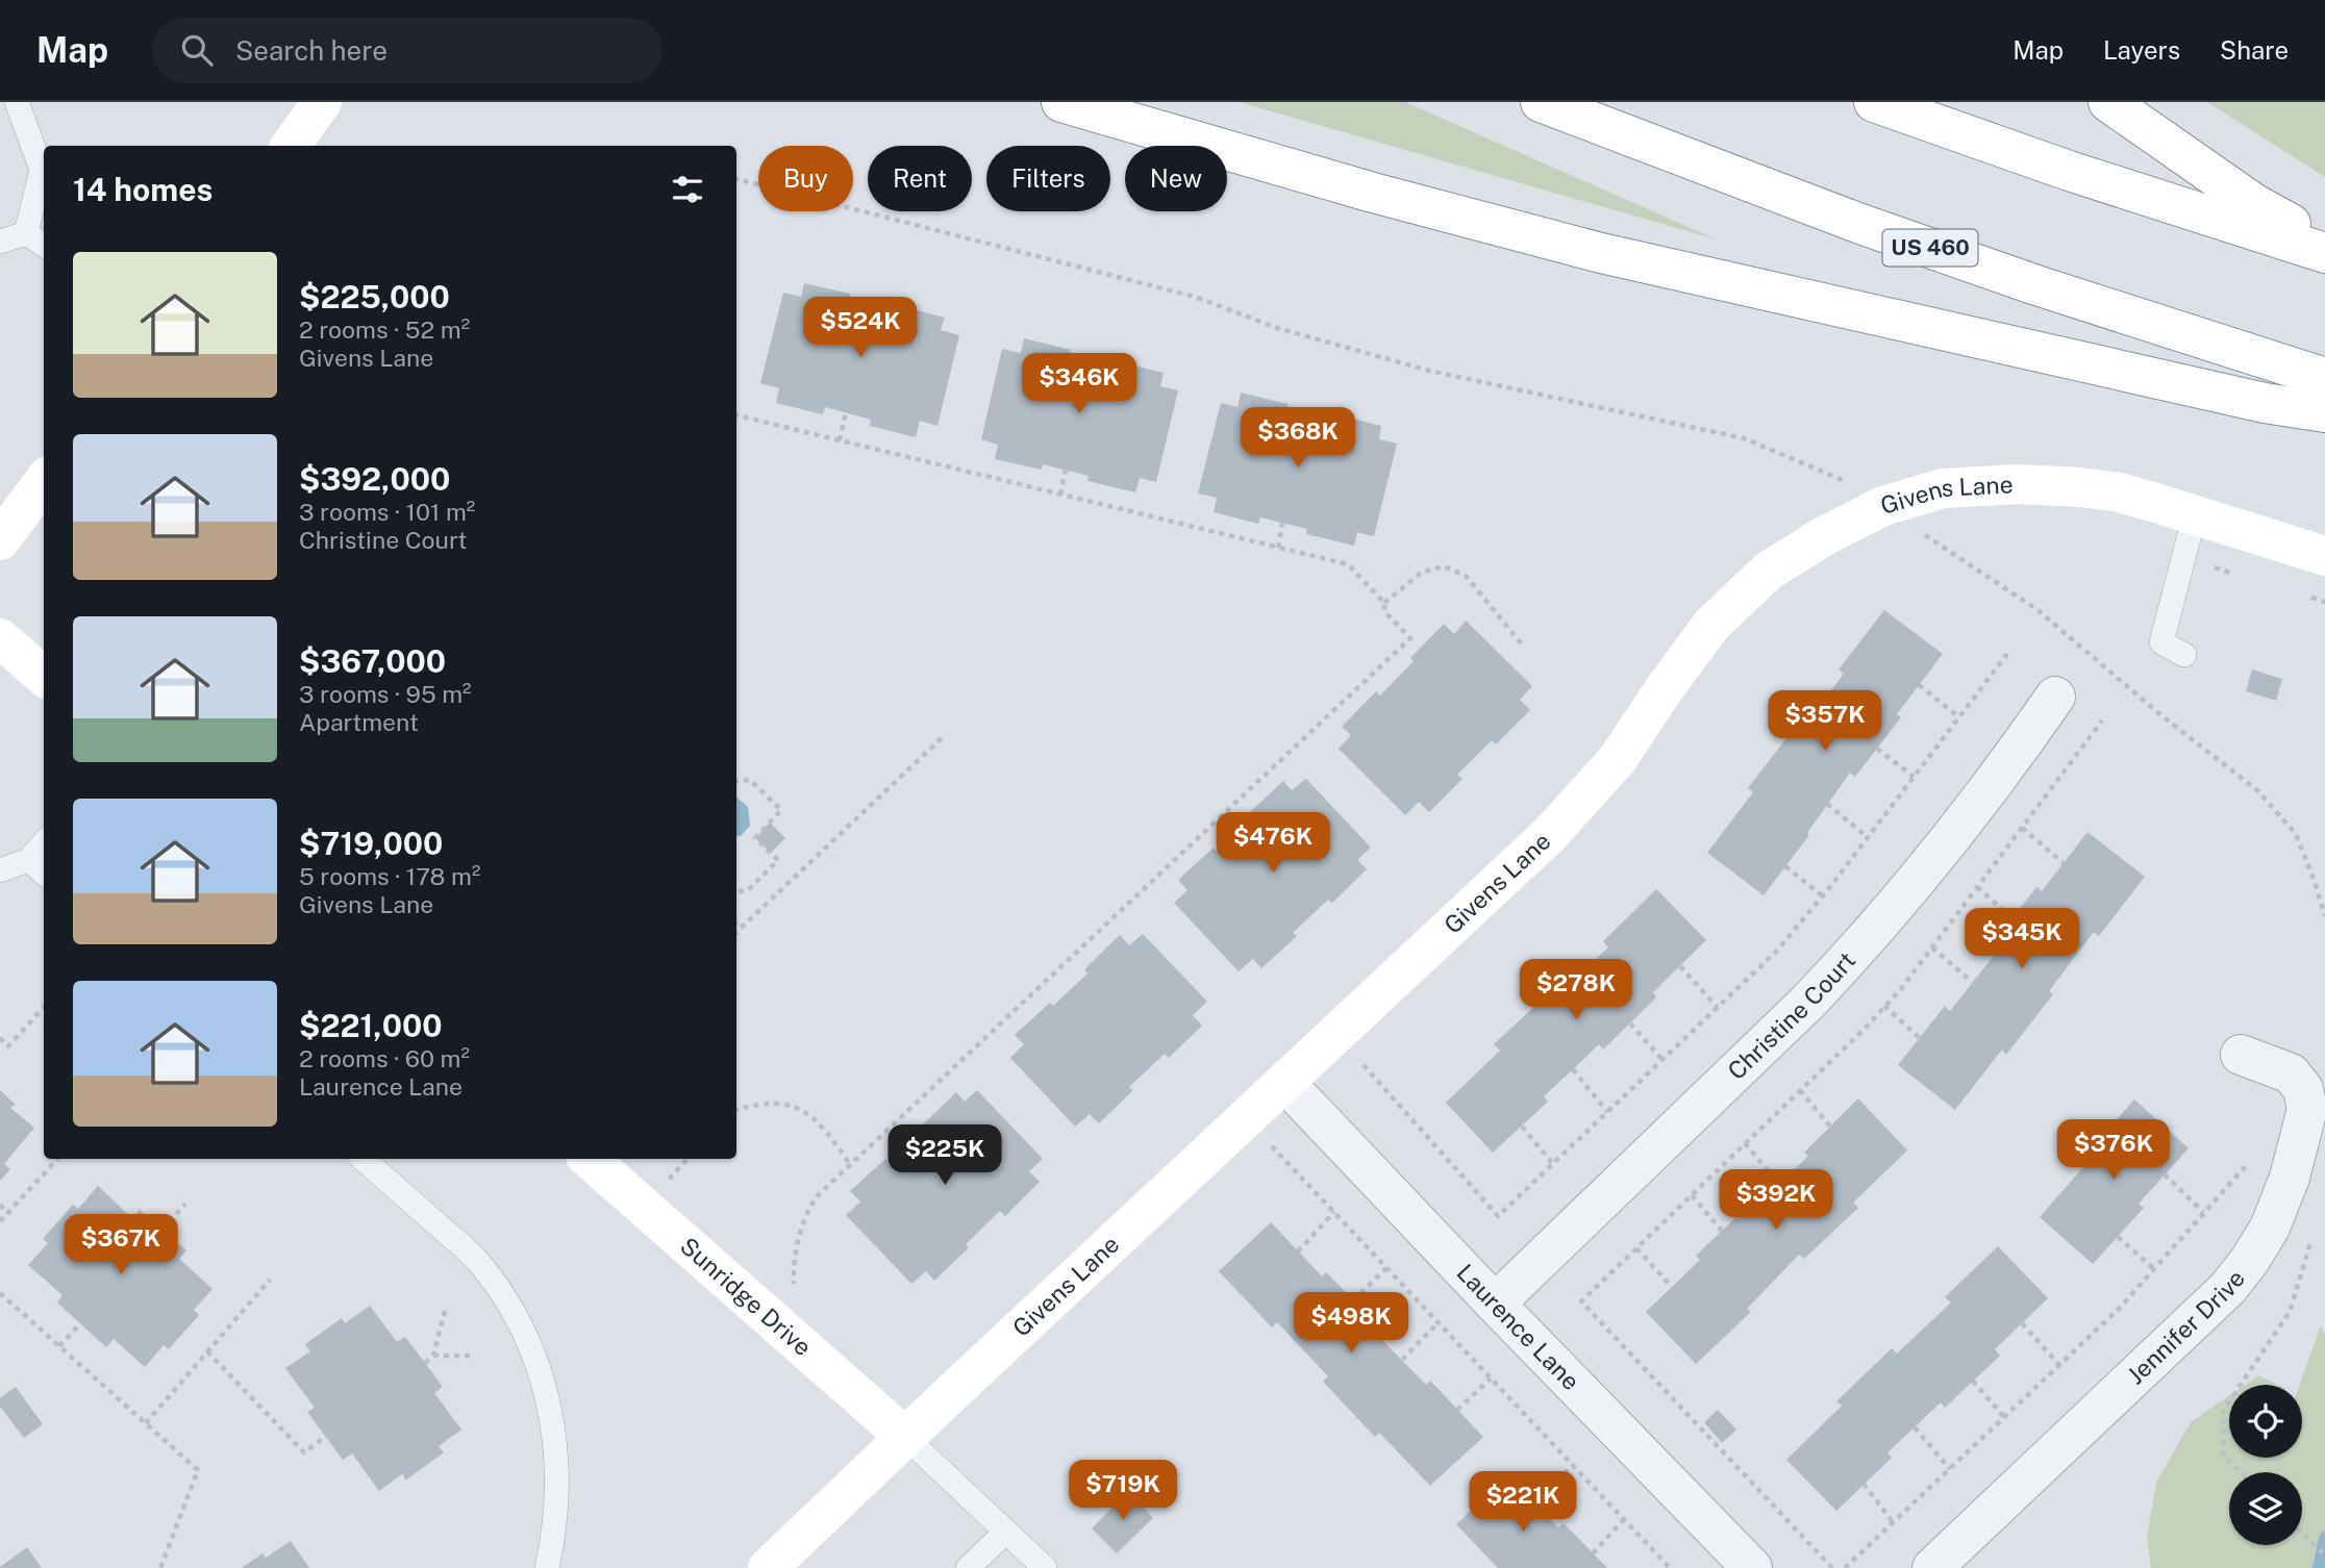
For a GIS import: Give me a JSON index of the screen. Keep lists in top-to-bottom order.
{
  "streets": {
    "main road": ["US 460", "Givens Lane", "Sunridge Drive"],
    "street": ["Christine Court", "Laurence Lane", "Jennifer Drive"]
  },
  "crossings": [
    ["Givens Lane", "Sunridge Drive"],
    ["Givens Lane", "Laurence Lane"],
    ["Christine Court", "Laurence Lane"]
  ],
  "page": {
    "header": "Map",
    "search": "Search here",
    "nav": ["Map", "Layers", "Share"],
    "chip": [
      "Buy",
      "Rent",
      "Filters",
      "New"
    ],
    "heading": "14 homes",
    "list": [
      {
        "name": "$225,000",
        "note": "2 rooms · 52 m² · Givens Lane"
      },
      {
        "name": "$392,000",
        "note": "3 rooms · 101 m² · Christine Court"
      },
      {
        "name": "$367,000",
        "note": "3 rooms · 95 m² · Apartment"
      },
      {
        "name": "$719,000",
        "note": "5 rooms · 178 m² · Givens Lane"
      },
      {
        "name": "$221,000",
        "note": "2 rooms · 60 m² · Laurence Lane"
      }
    ],
    "price": [
      "$524K",
      "$346K",
      "$368K",
      "$357K",
      "$476K",
      "$345K",
      "$278K",
      "$376K",
      "$225K",
      "$392K",
      "$367K",
      "$498K",
      "$719K",
      "$221K"
    ]
  }
}
